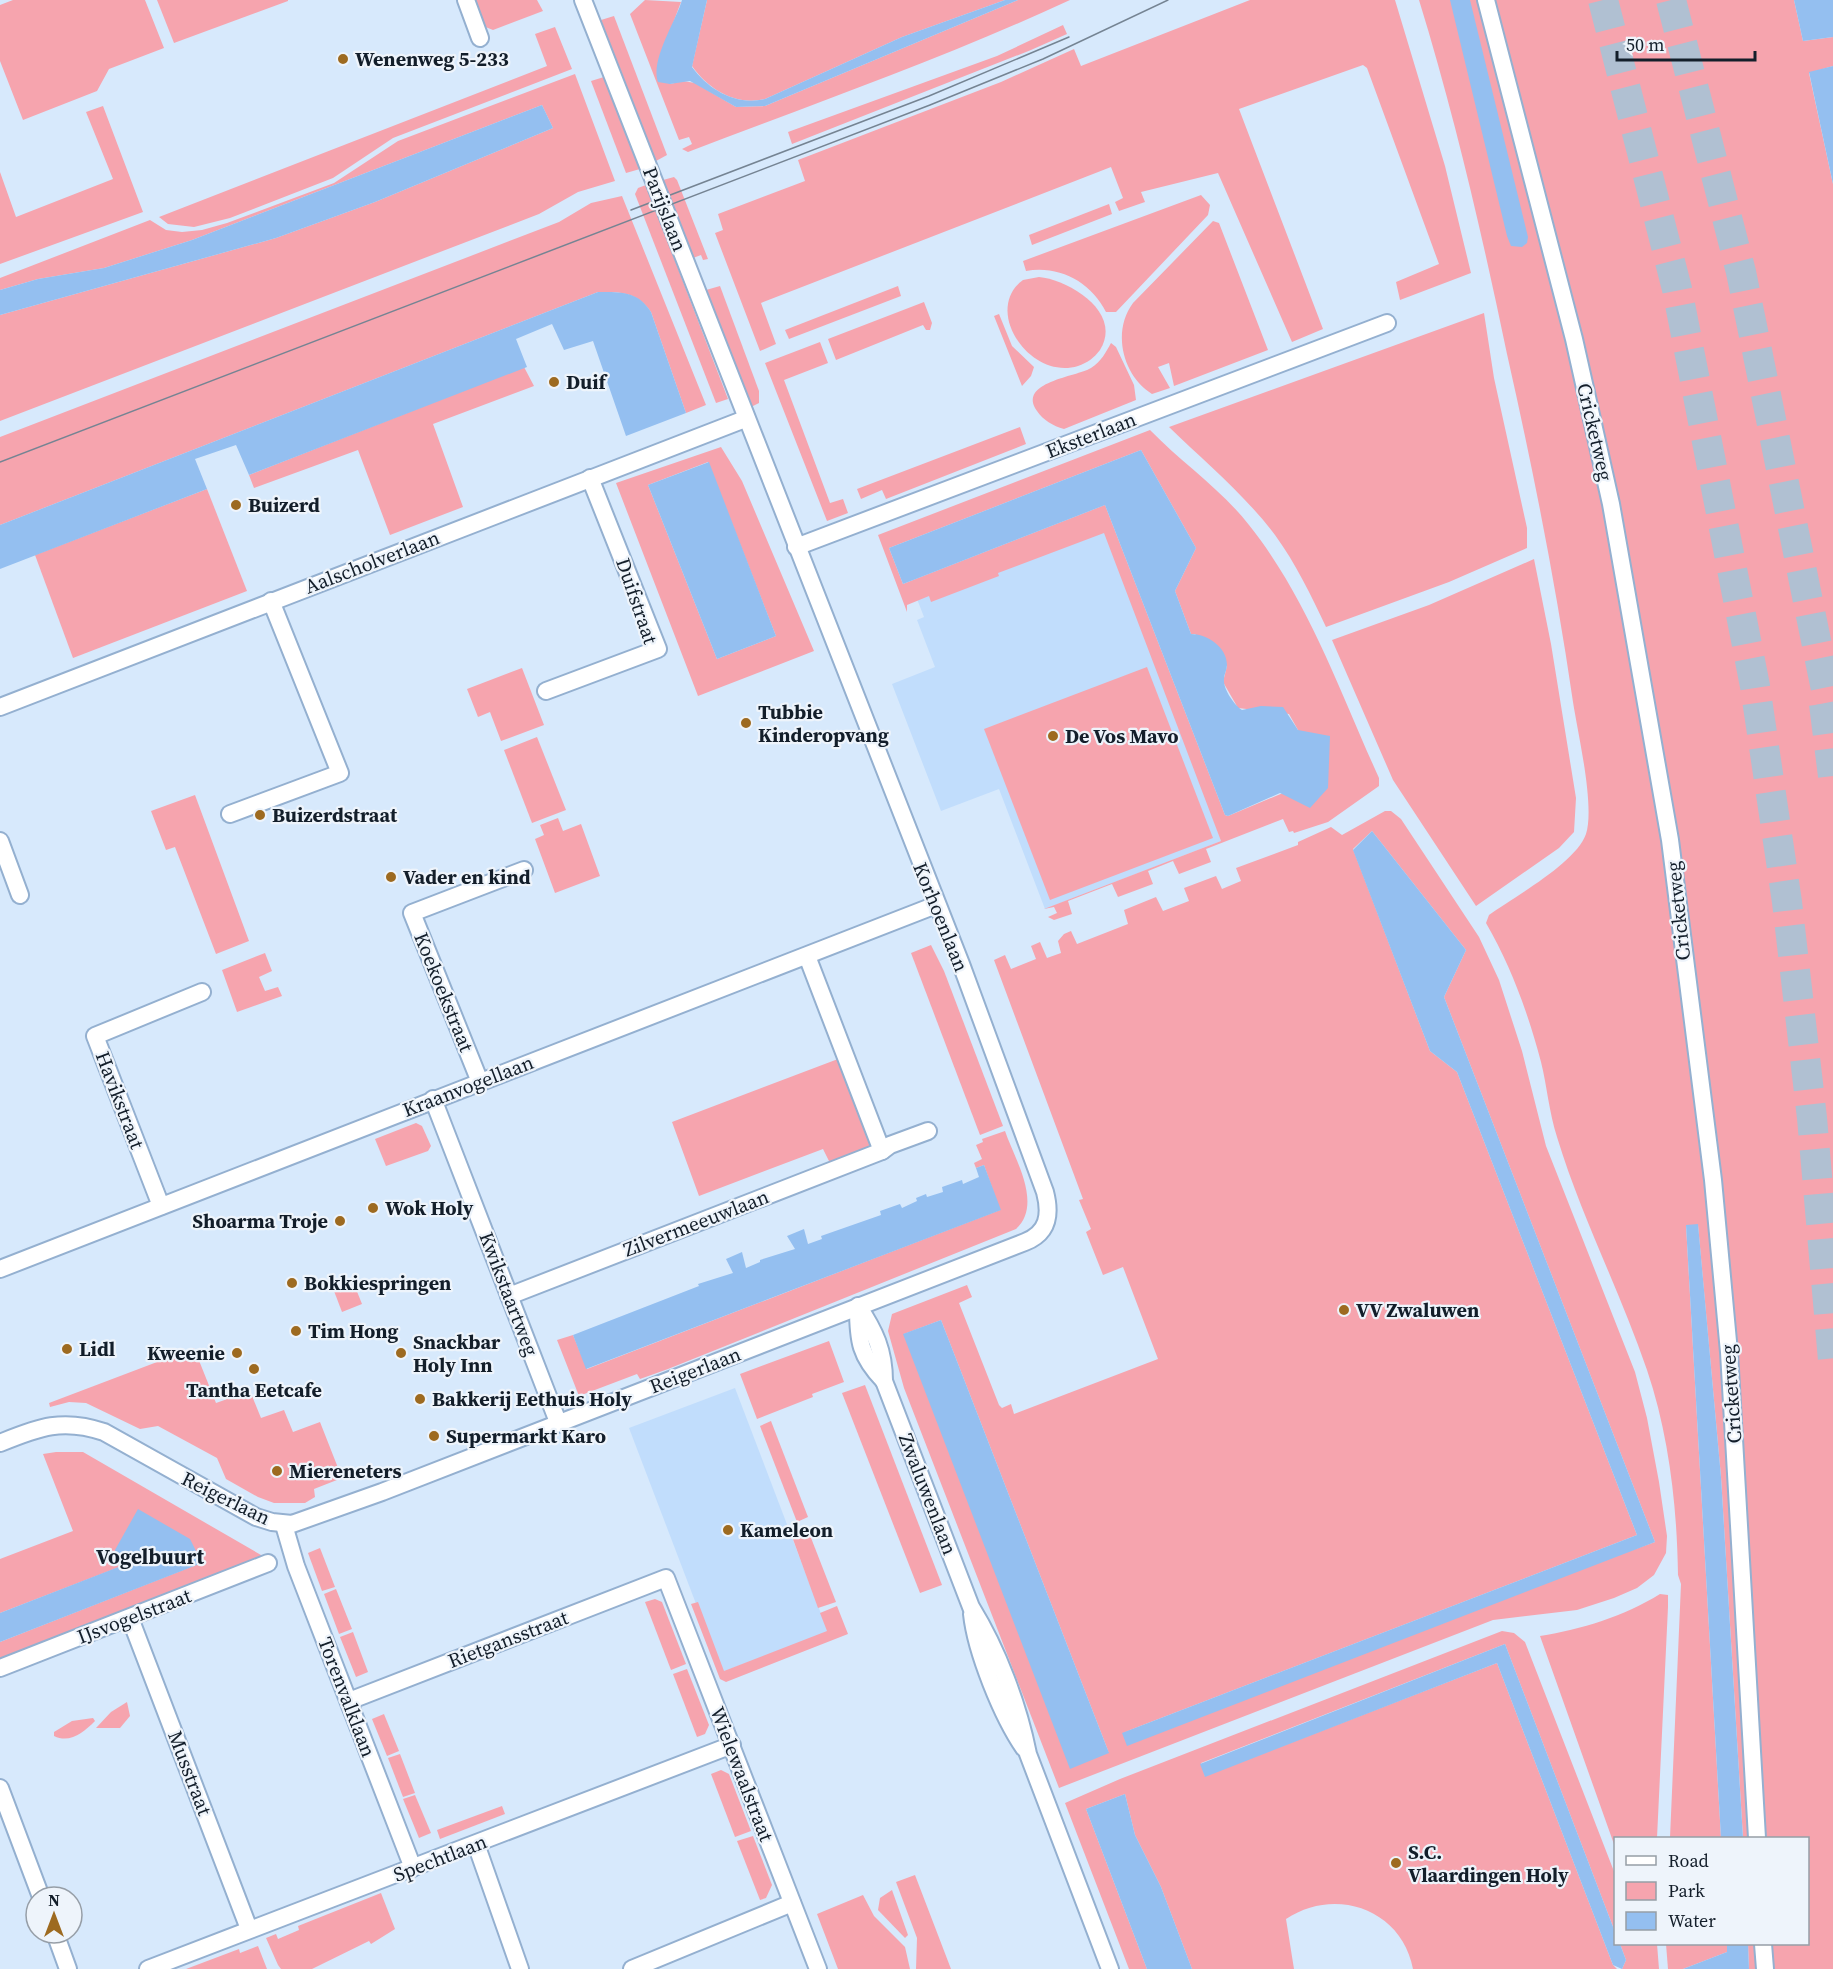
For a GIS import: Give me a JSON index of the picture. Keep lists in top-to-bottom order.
{
  "streets": {
    "street": [
      "Parijslaan",
      "Cricketweg",
      "Eksterlaan",
      "Aalscholverlaan",
      "Duifstraat",
      "Korhoenlaan",
      "Koekoekstraat",
      "Kraanvogellaan",
      "Havikstraat",
      "Zilvermeeuwlaan",
      "Kwikstaartweg",
      "Reigerlaan",
      "Zwaluwenlaan",
      "IJsvogelstraat",
      "Rietgansstraat",
      "Torenvalklaan",
      "Musstraat",
      "Wielewaalstraat",
      "Spechtlaan"
    ]
  },
  "crossings": [
    ["Parijslaan", "Aalscholverlaan"],
    ["Parijslaan", "Korhoenlaan"],
    ["Eksterlaan", "Korhoenlaan"],
    ["Aalscholverlaan", "Duifstraat"],
    ["Aalscholverlaan", "Korhoenlaan"],
    ["Korhoenlaan", "Kraanvogellaan"],
    ["Korhoenlaan", "Reigerlaan"],
    ["Korhoenlaan", "Zwaluwenlaan"],
    ["Koekoekstraat", "Kraanvogellaan"],
    ["Kraanvogellaan", "Havikstraat"],
    ["Kraanvogellaan", "Kwikstaartweg"],
    ["Zilvermeeuwlaan", "Kwikstaartweg"],
    ["Kwikstaartweg", "Reigerlaan"],
    ["Reigerlaan", "Zwaluwenlaan"],
    ["Reigerlaan", "Torenvalklaan"],
    ["IJsvogelstraat", "Musstraat"],
    ["Rietgansstraat", "Torenvalklaan"],
    ["Rietgansstraat", "Wielewaalstraat"],
    ["Torenvalklaan", "Spechtlaan"],
    ["Musstraat", "Spechtlaan"],
    ["Wielewaalstraat", "Spechtlaan"]
  ],
  "districts": ["Vogelbuurt"],
  "places": [
    "Wenenweg 5-233",
    "Duif",
    "Buizerd",
    "Tubbie Kinderopvang",
    "De Vos Mavo",
    "Buizerdstraat",
    "Vader en kind",
    "Wok Holy",
    "Shoarma Troje",
    "Bokkiespringen",
    "VV Zwaluwen",
    "Tim Hong",
    "Lidl",
    "Kweenie",
    "Snackbar Holy Inn",
    "Tantha Eetcafe",
    "Bakkerij Eethuis Holy",
    "Supermarkt Karo",
    "Miereneters",
    "Kameleon",
    "S.C. Vlaardingen Holy"
  ],
  "legend": ["Road", "Park", "Water"],
  "scale_bar": "50 m",
  "north": "top"
}
